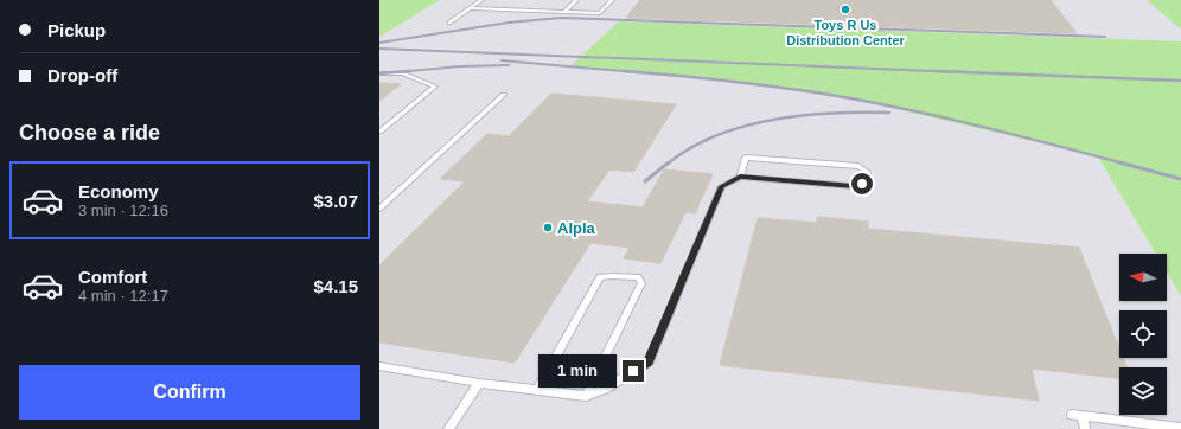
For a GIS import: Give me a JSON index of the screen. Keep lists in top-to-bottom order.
{
  "places": ["Toys R Us Distribution Center", "Alpla"],
  "north": "left",
  "page": {
    "banner": ["Pickup", "Drop-off"],
    "heading": "Choose a ride",
    "list": [
      {
        "name": "Economy",
        "note": "3 min · 12:16",
        "value": "$3.07"
      },
      {
        "name": "Comfort",
        "note": "4 min · 12:17",
        "value": "$4.15"
      }
    ],
    "bubble": "1 min",
    "buttons": "Confirm"
  }
}
